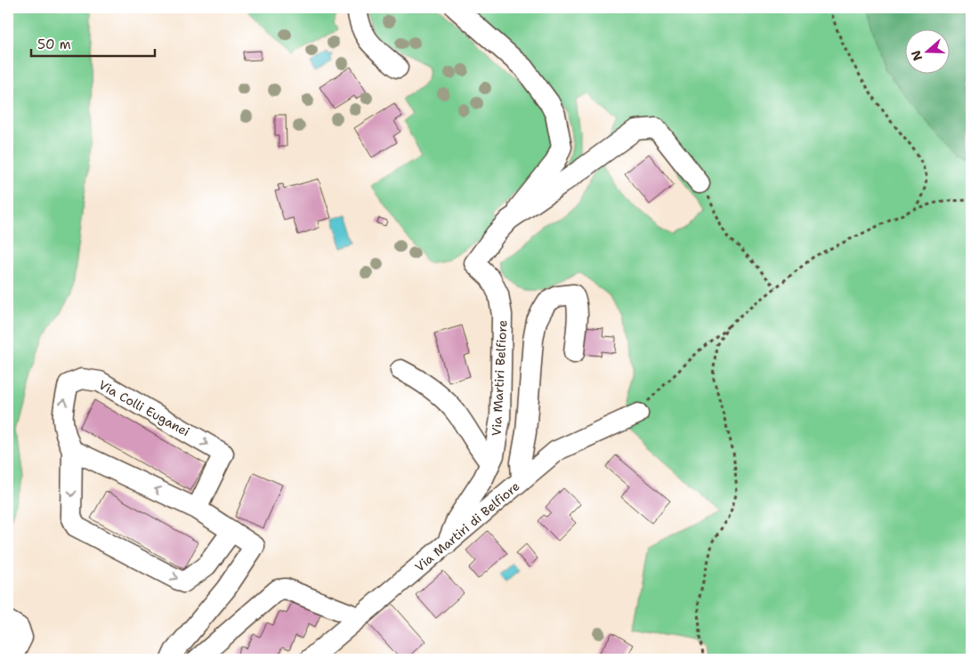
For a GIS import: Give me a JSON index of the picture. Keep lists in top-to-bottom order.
{
  "streets": {
    "street": ["Via Martiri Belfiore", "Via Colli Euganei", "Via Martiri di Belfiore"]
  },
  "crossings": [
    ["Via Martiri Belfiore", "Via Martiri di Belfiore"]
  ],
  "scale_bar": "50 m",
  "north": "left"
}
